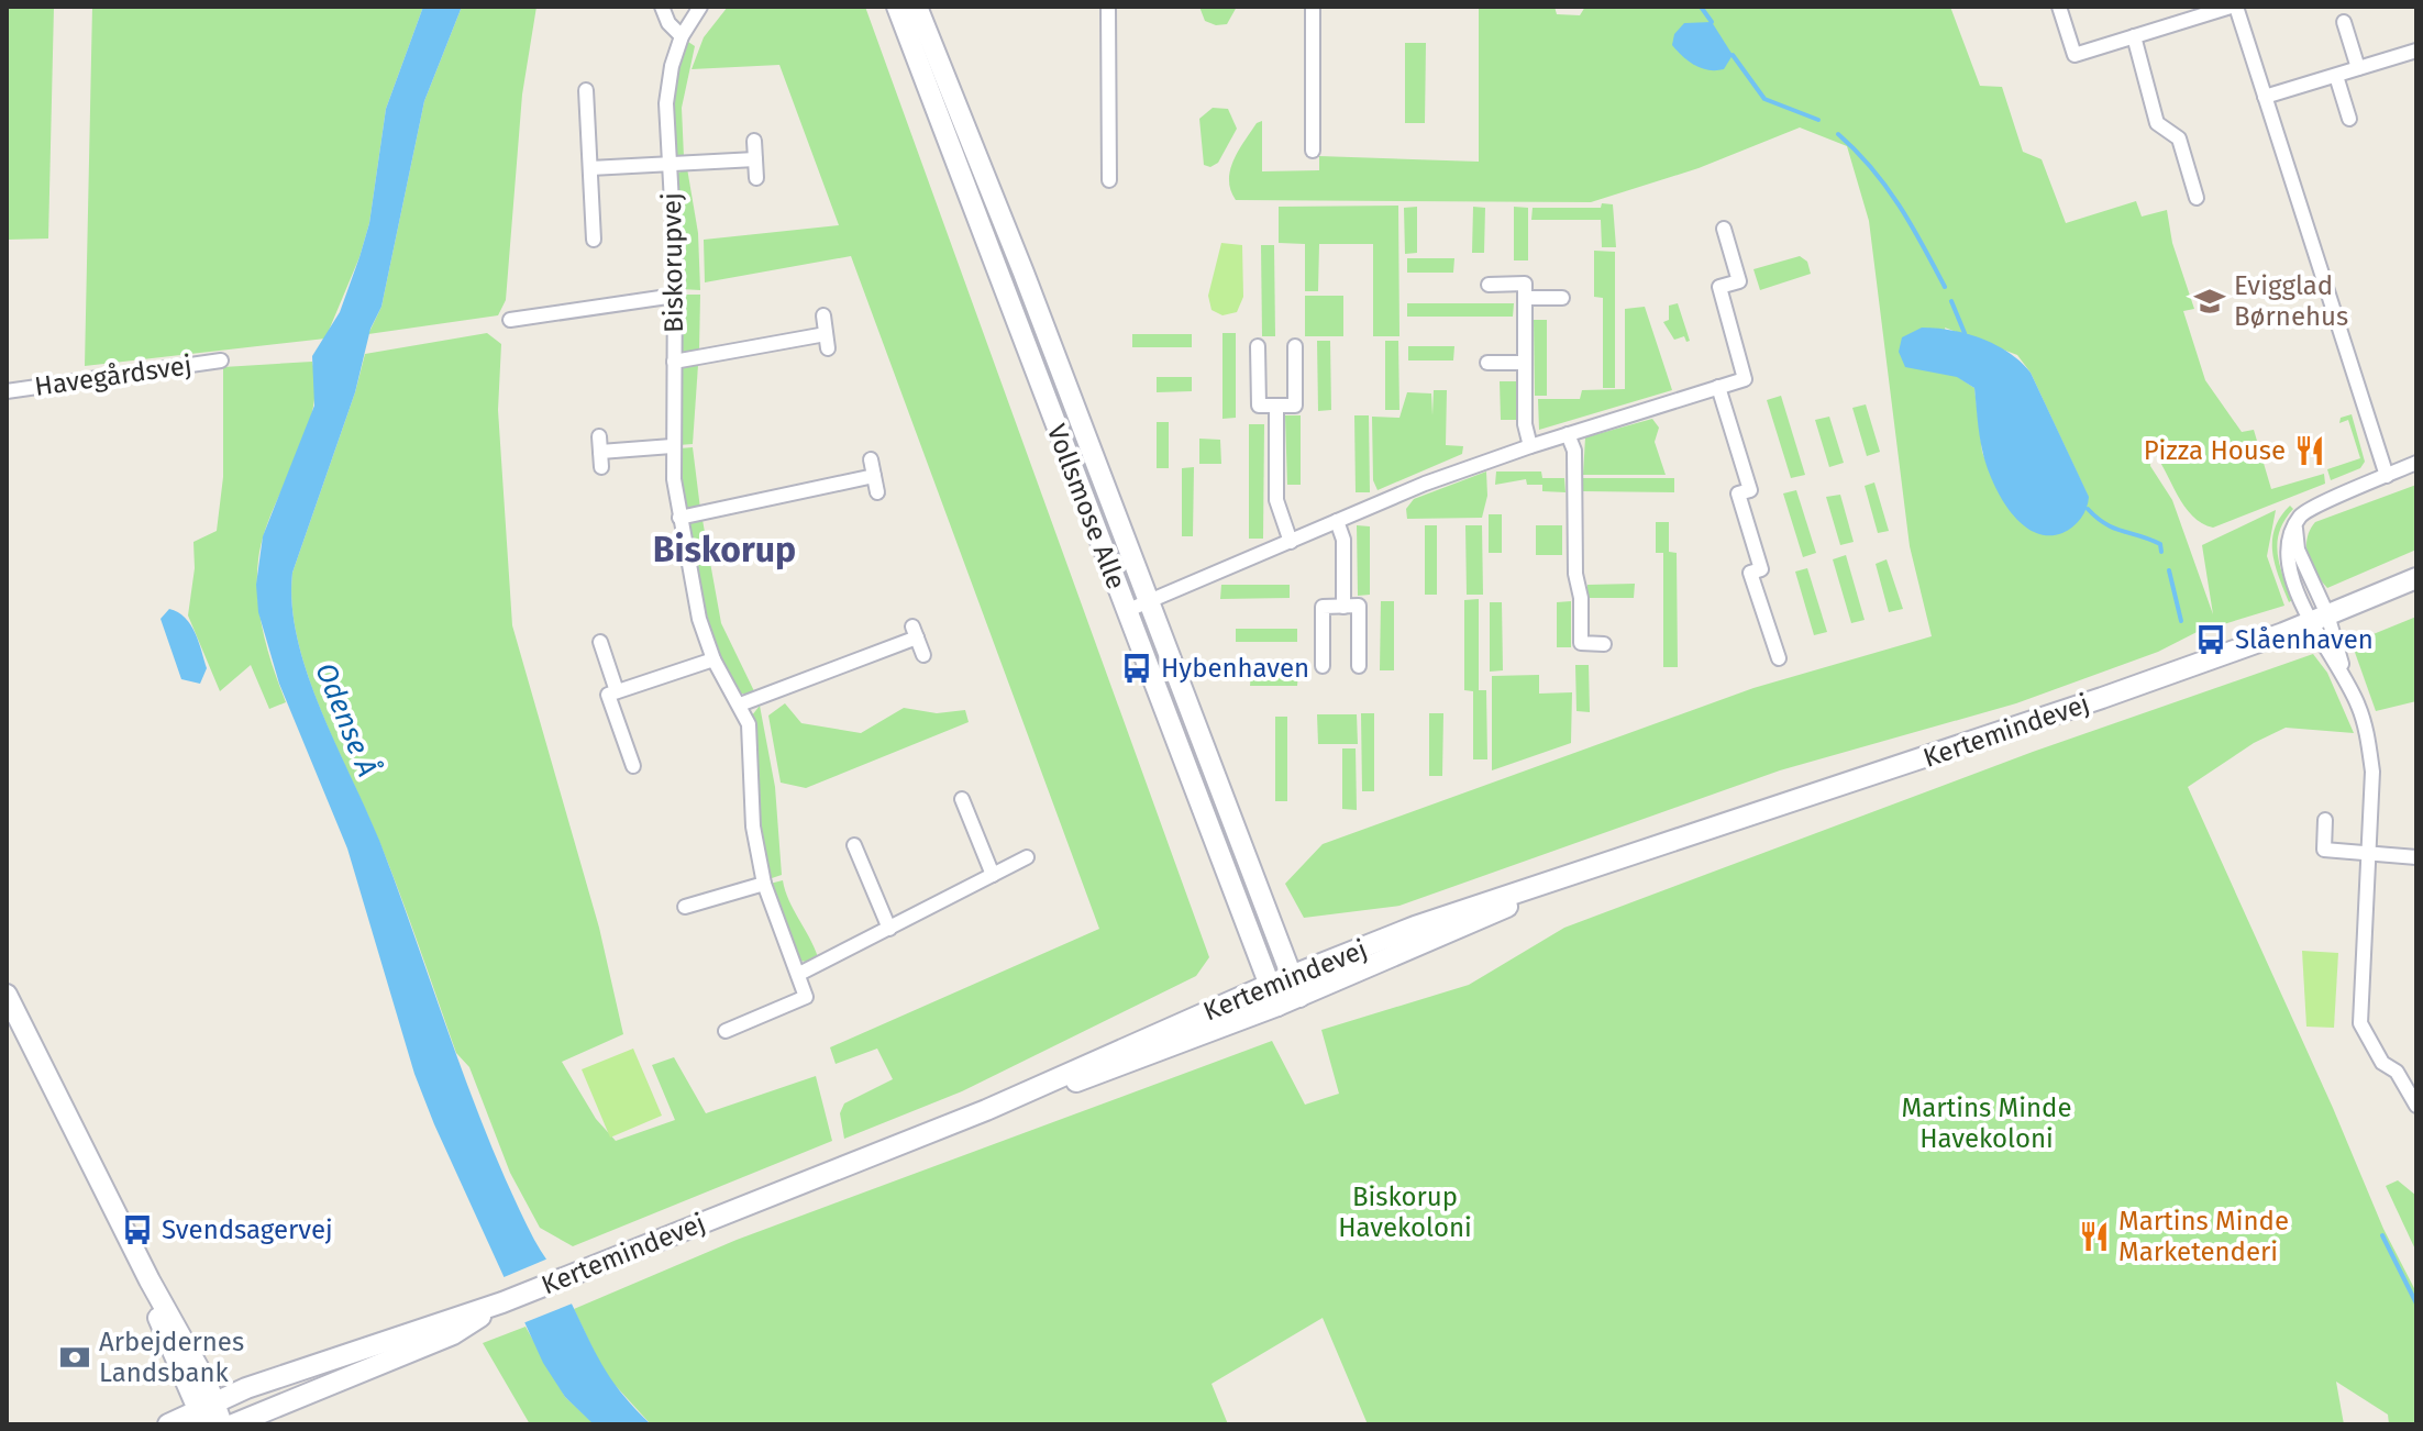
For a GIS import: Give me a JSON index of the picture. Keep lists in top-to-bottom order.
{
  "streets": {
    "main road": ["Vollsmose Alle", "Kertemindevej"],
    "street": ["Biskorupvej", "Havegårdsvej"]
  },
  "crossings": [
    ["Vollsmose Alle", "Kertemindevej"]
  ],
  "districts": ["Biskorup"],
  "water": ["Odense Å"],
  "parks": ["Martins Minde Havekoloni", "Biskorup Havekoloni"],
  "places": {
    "school or university": ["Evigglad Børnehus"],
    "restaurant": ["Pizza House", "Martins Minde Marketenderi"],
    "bus stop": ["Slåenhaven", "Hybenhaven", "Svendsagervej"],
    "bank": ["Arbejdernes Landsbank"]
  }
}
